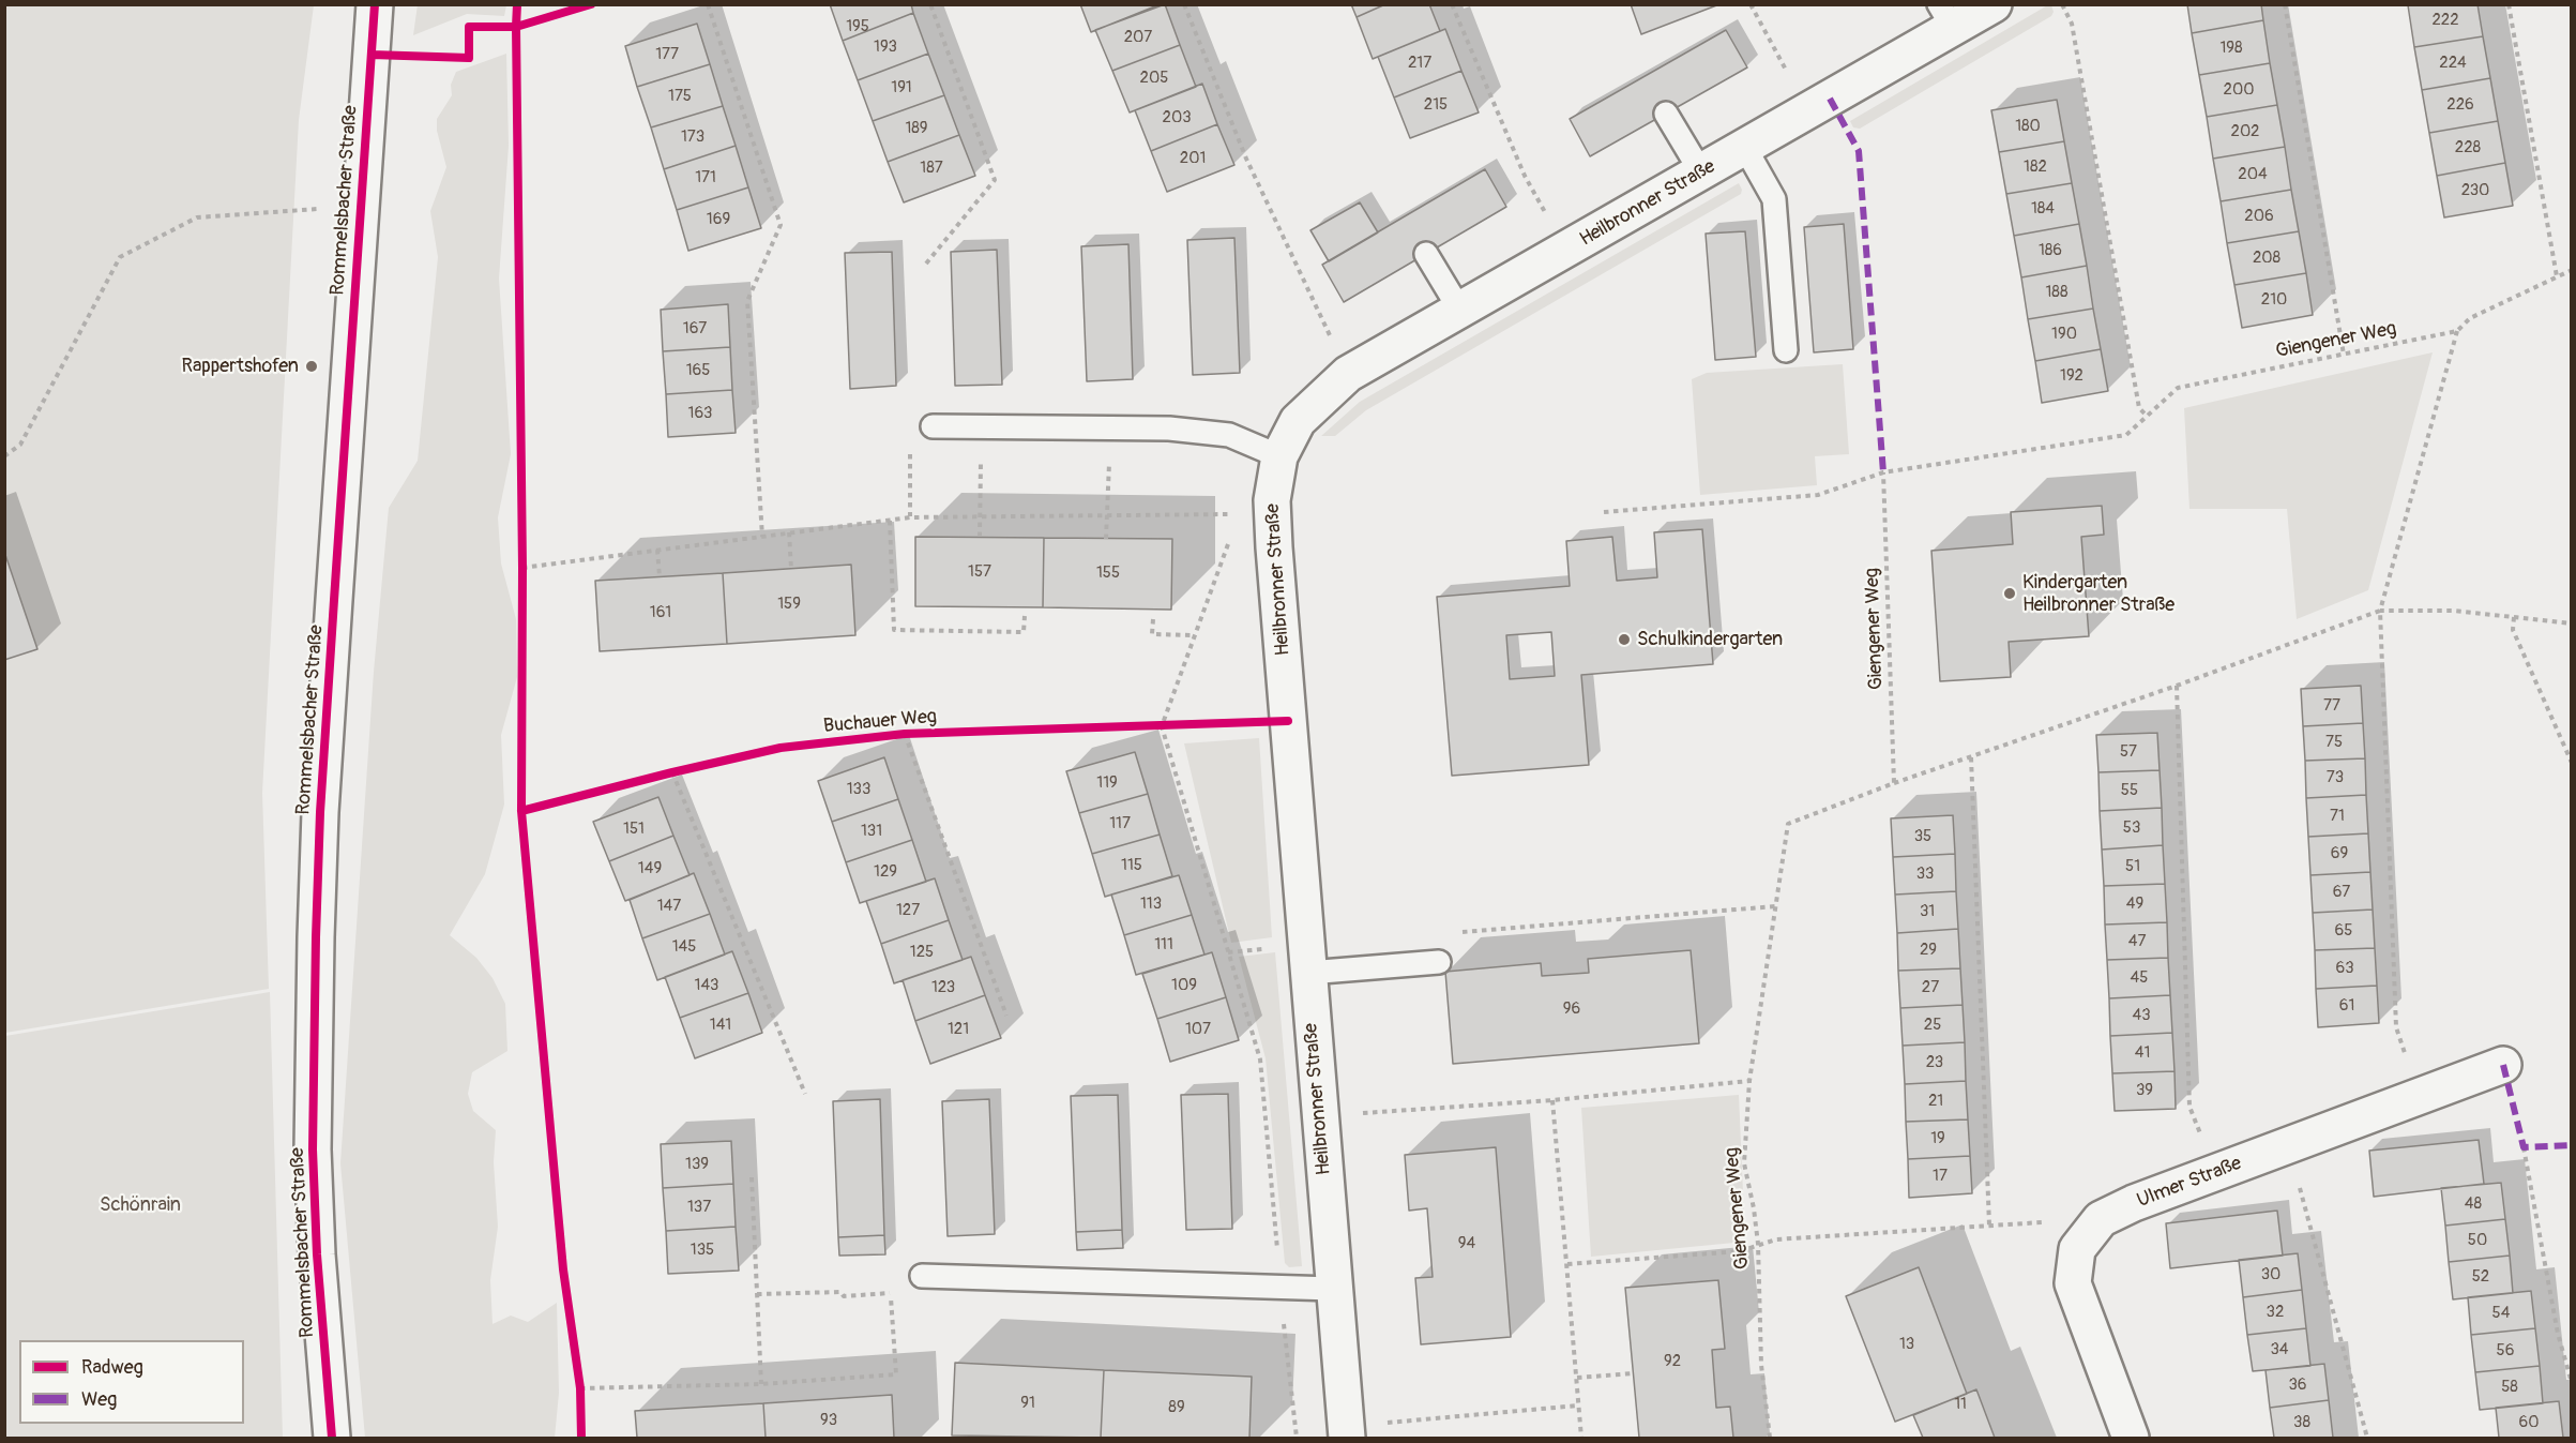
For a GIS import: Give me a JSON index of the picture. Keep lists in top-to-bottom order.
{
  "streets": {
    "street": ["Rommelsbacher Straße", "Heilbronner Straße", "Ulmer Straße"],
    "path": ["Giengener Weg"],
    "cycle path": ["Buchauer Weg"]
  },
  "parks": ["Schönrain"],
  "places": ["Rappertshofen", "Kindergarten Heilbronner Straße", "Schulkindergarten"],
  "house_numbers": [
    "222",
    "195",
    "207",
    "193",
    "198",
    "177",
    "217",
    "224",
    "205",
    "191",
    "200",
    "175",
    "215",
    "226",
    "203",
    "180",
    "189",
    "202",
    "173",
    "228",
    "201",
    "182",
    "187",
    "204",
    "171",
    "230",
    "184",
    "206",
    "169",
    "186",
    "208",
    "188",
    "210",
    "167",
    "190",
    "165",
    "192",
    "163",
    "157",
    "155",
    "159",
    "161",
    "77",
    "75",
    "57",
    "73",
    "119",
    "133",
    "55",
    "71",
    "117",
    "53",
    "151",
    "131",
    "35",
    "69",
    "115",
    "51",
    "149",
    "129",
    "33",
    "67",
    "113",
    "49",
    "147",
    "127",
    "31",
    "65",
    "47",
    "111",
    "145",
    "29",
    "125",
    "63",
    "45",
    "143",
    "109",
    "123",
    "27",
    "61",
    "96",
    "43",
    "141",
    "25",
    "121",
    "107",
    "41",
    "23",
    "39",
    "21",
    "19",
    "139",
    "17",
    "48",
    "137",
    "50",
    "94",
    "135",
    "30",
    "52",
    "32",
    "54",
    "13",
    "34",
    "56",
    "92",
    "36",
    "58",
    "91",
    "11",
    "89",
    "93",
    "38",
    "60"
  ],
  "legend": ["Radweg", "Weg"]
}
